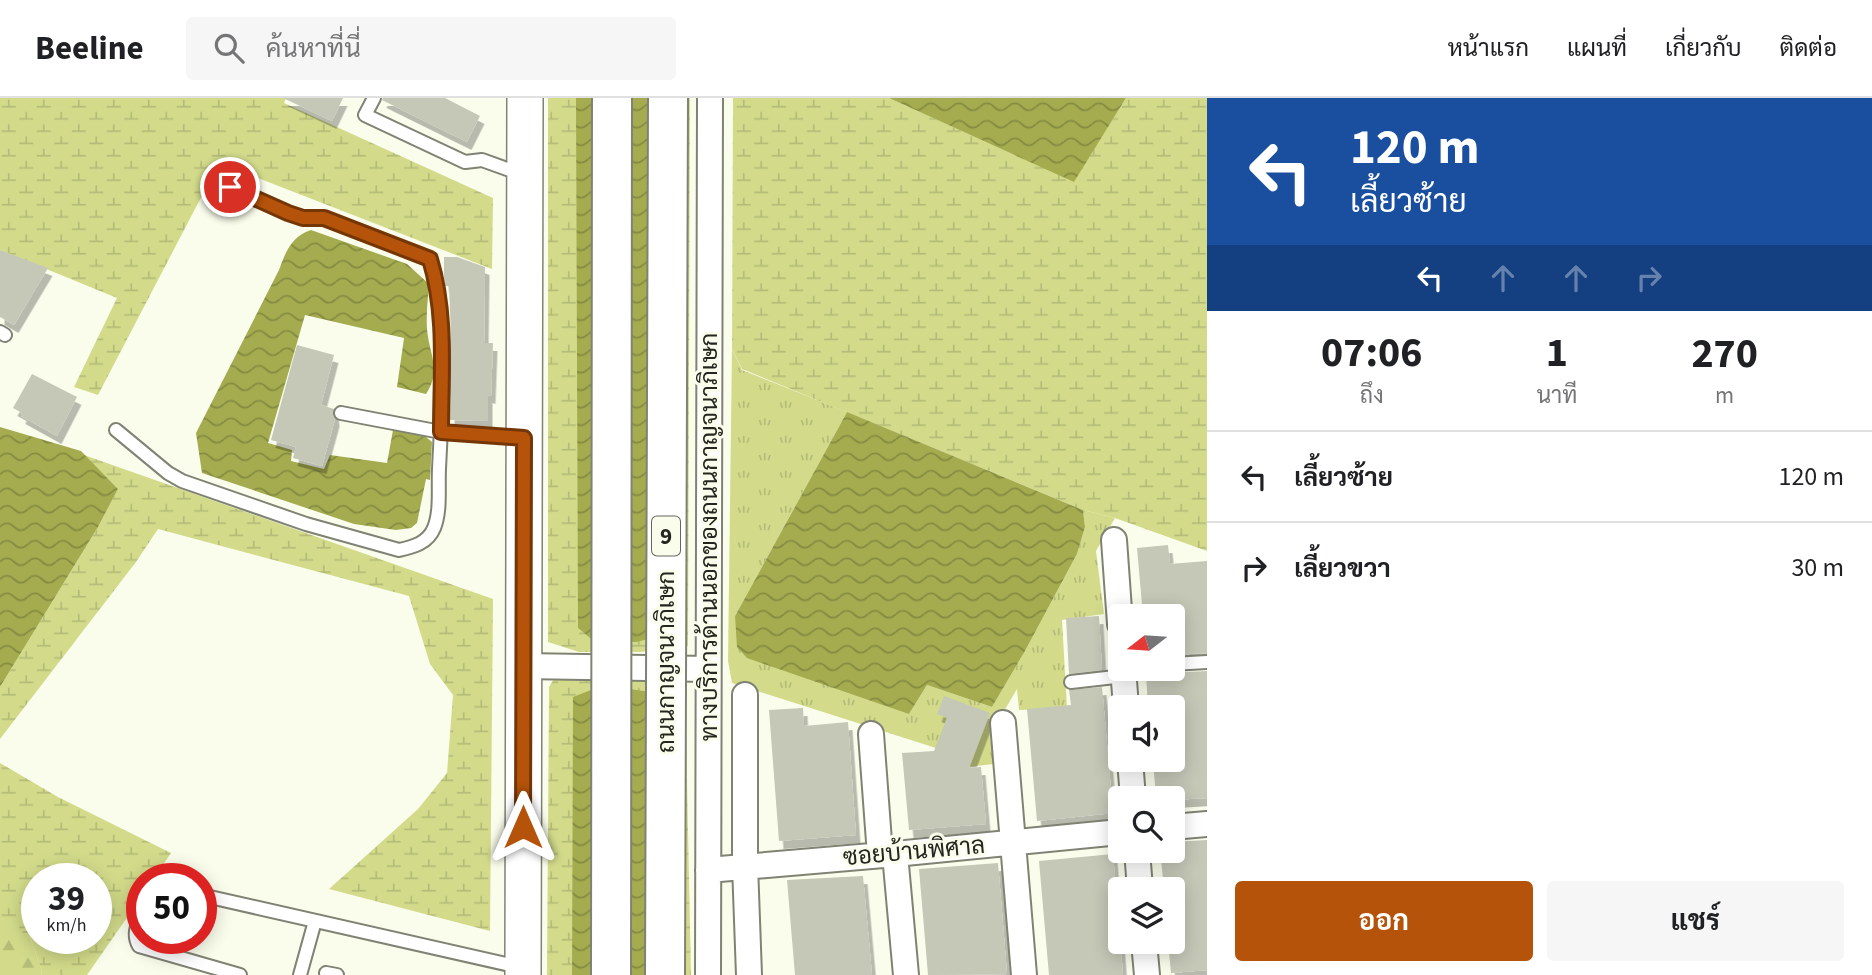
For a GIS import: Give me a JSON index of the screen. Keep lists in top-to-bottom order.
{
  "streets": {
    "highway": ["9", "ถนนกาญจนาภิเษก"],
    "street": ["ทางบริการด้านนอกของถนนกาญจนาภิเษก", "ซอยบ้านพิศาล"]
  },
  "crossings": [
    ["ทางบริการด้านนอกของถนนกาญจนาภิเษก", "ซอยบ้านพิศาล"]
  ],
  "north": "left",
  "page": {
    "header": "Beeline",
    "search": "ค้นหาที่นี่",
    "nav": [
      "หน้าแรก",
      "แผนที่",
      "เกี่ยวกับ",
      "ติดต่อ"
    ],
    "turn": ["120 m", "เลี้ยวซ้าย"],
    "eta": [
      "07:06",
      "ถึง",
      "1",
      "นาที",
      "270",
      "m"
    ],
    "list": [
      {
        "name": "เลี้ยวซ้าย",
        "value": "120 m"
      },
      {
        "name": "เลี้ยวขวา",
        "value": "30 m"
      }
    ],
    "speed": "39 km/h",
    "limit": "50",
    "buttons": ["ออก", "แชร์"]
  }
}
